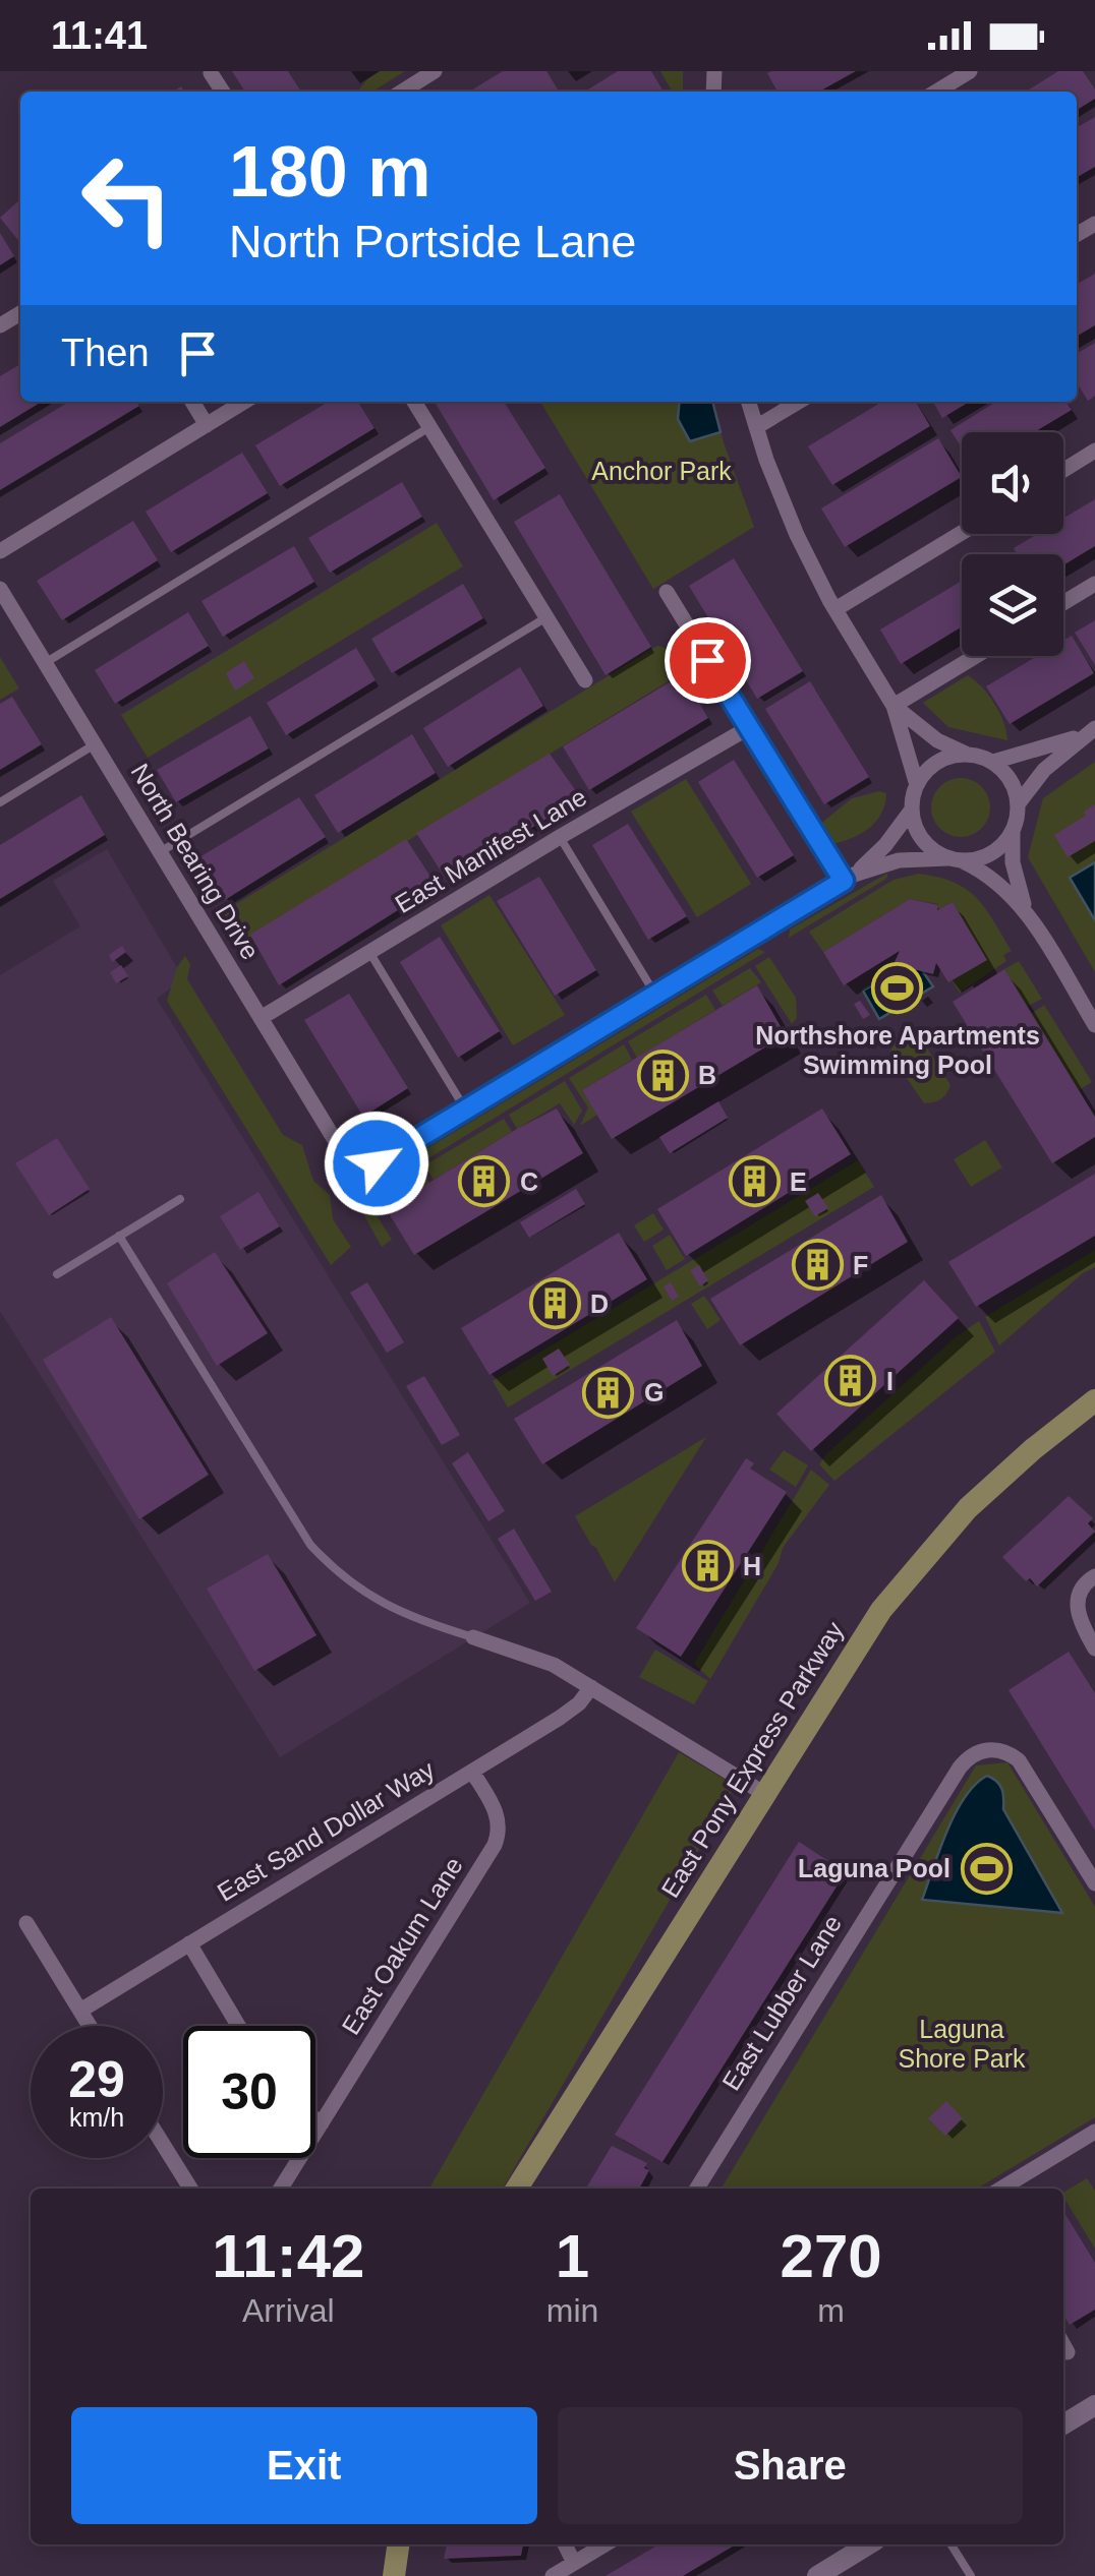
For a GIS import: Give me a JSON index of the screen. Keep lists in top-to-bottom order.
{
  "streets": {
    "main road": ["East Pony Express Parkway"],
    "street": [
      "East Manifest Lane",
      "North Bearing Drive",
      "East Sand Dollar Way",
      "East Oakum Lane",
      "East Lubber Lane"
    ]
  },
  "crossings": [
    ["East Manifest Lane", "North Bearing Drive"],
    ["East Sand Dollar Way", "East Oakum Lane"]
  ],
  "parks": ["Anchor Park", "Laguna Shore Park"],
  "places": {
    "sports": ["Northshore Apartments Swimming Pool", "Laguna Pool"],
    "building": [
      "B",
      "C",
      "E",
      "F",
      "D",
      "I",
      "G",
      "H"
    ]
  },
  "page": {
    "status": "11:41",
    "turn": ["180 m", "North Portside Lane"],
    "then": "Then",
    "speed": "29 km/h",
    "limit": "30",
    "eta": [
      "11:42",
      "Arrival",
      "1",
      "min",
      "270",
      "m"
    ],
    "buttons": ["Exit", "Share"]
  }
}
